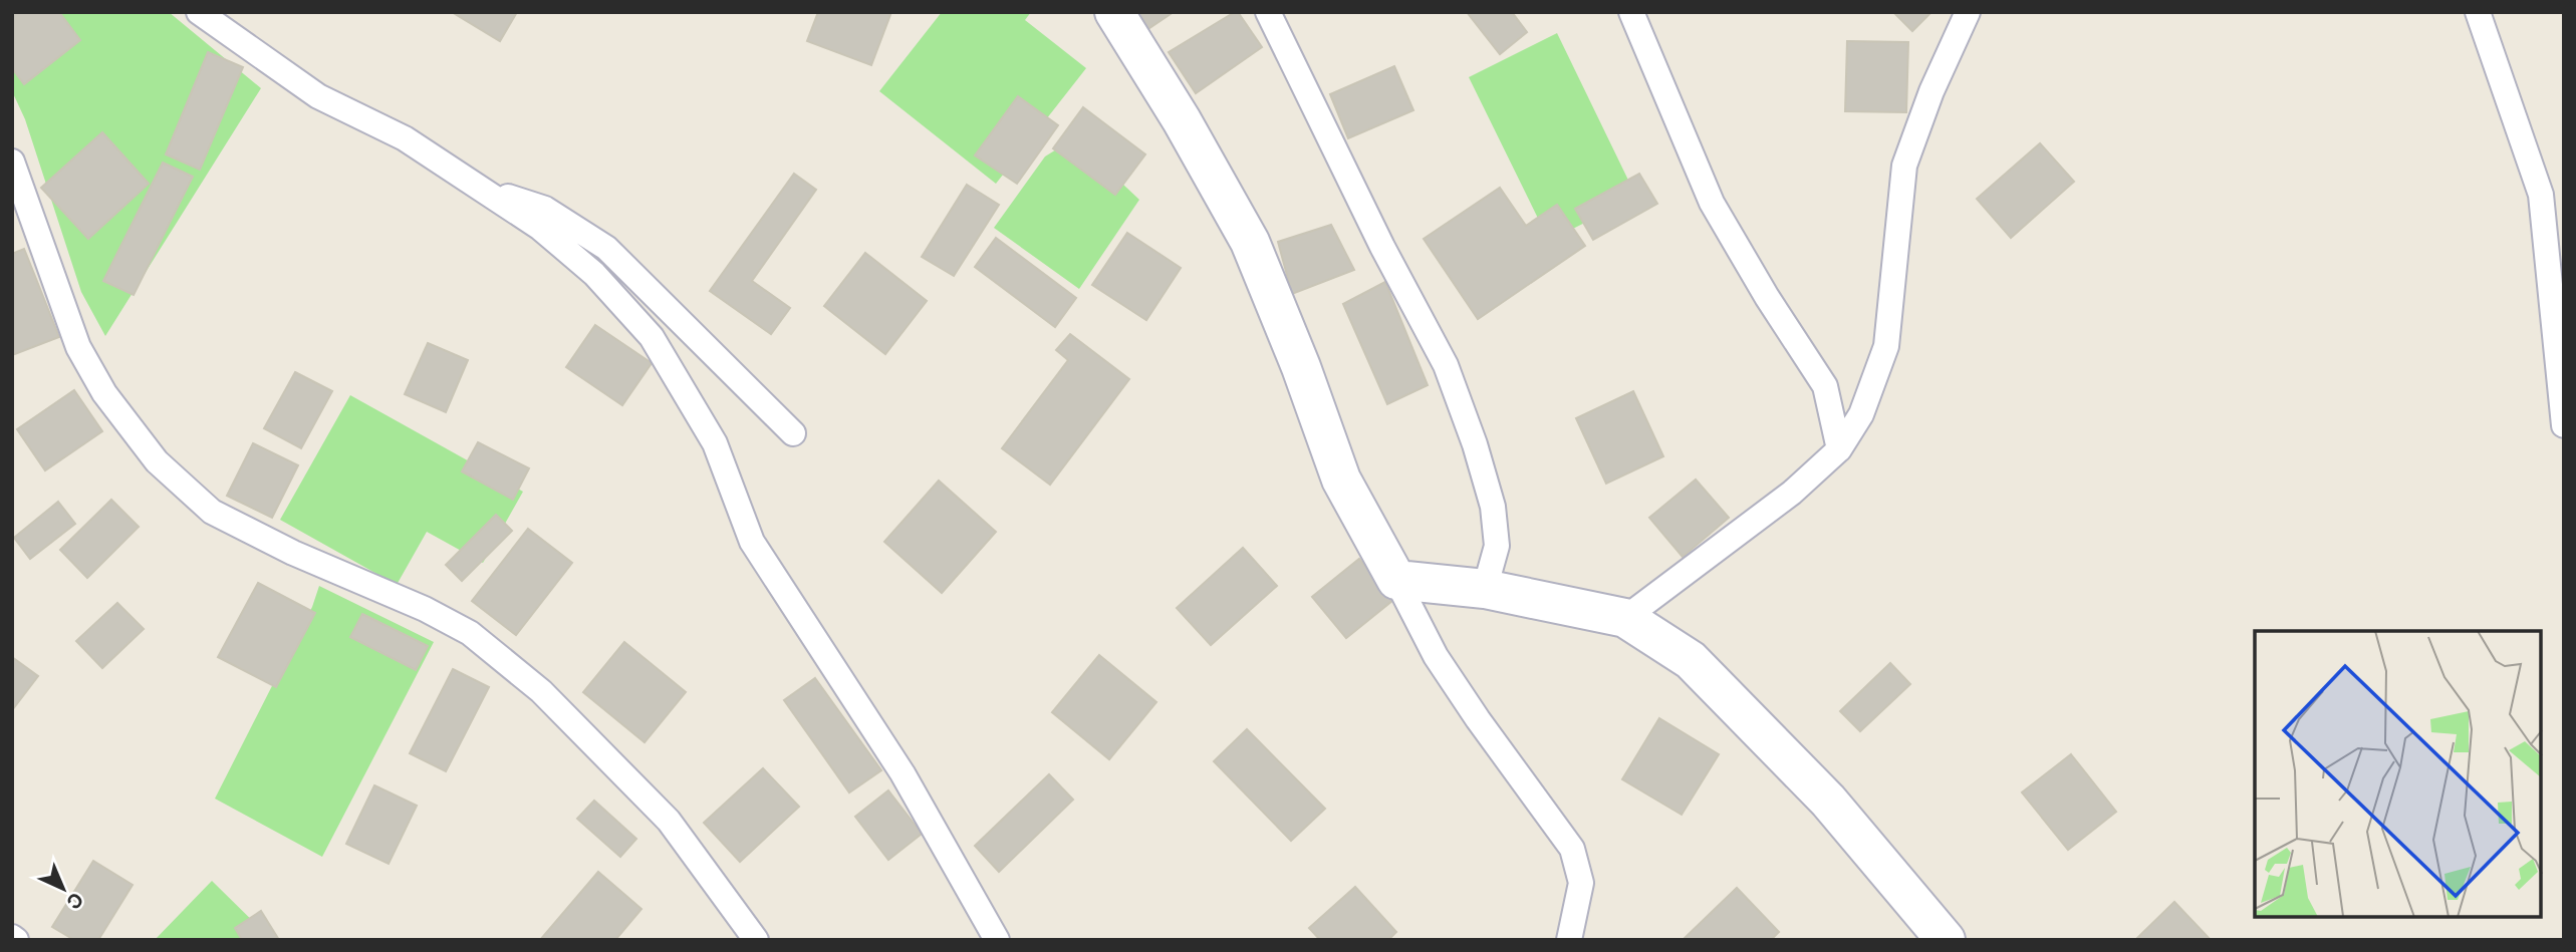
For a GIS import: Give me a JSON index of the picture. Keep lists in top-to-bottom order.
{
  "north": "bottom right"
}
